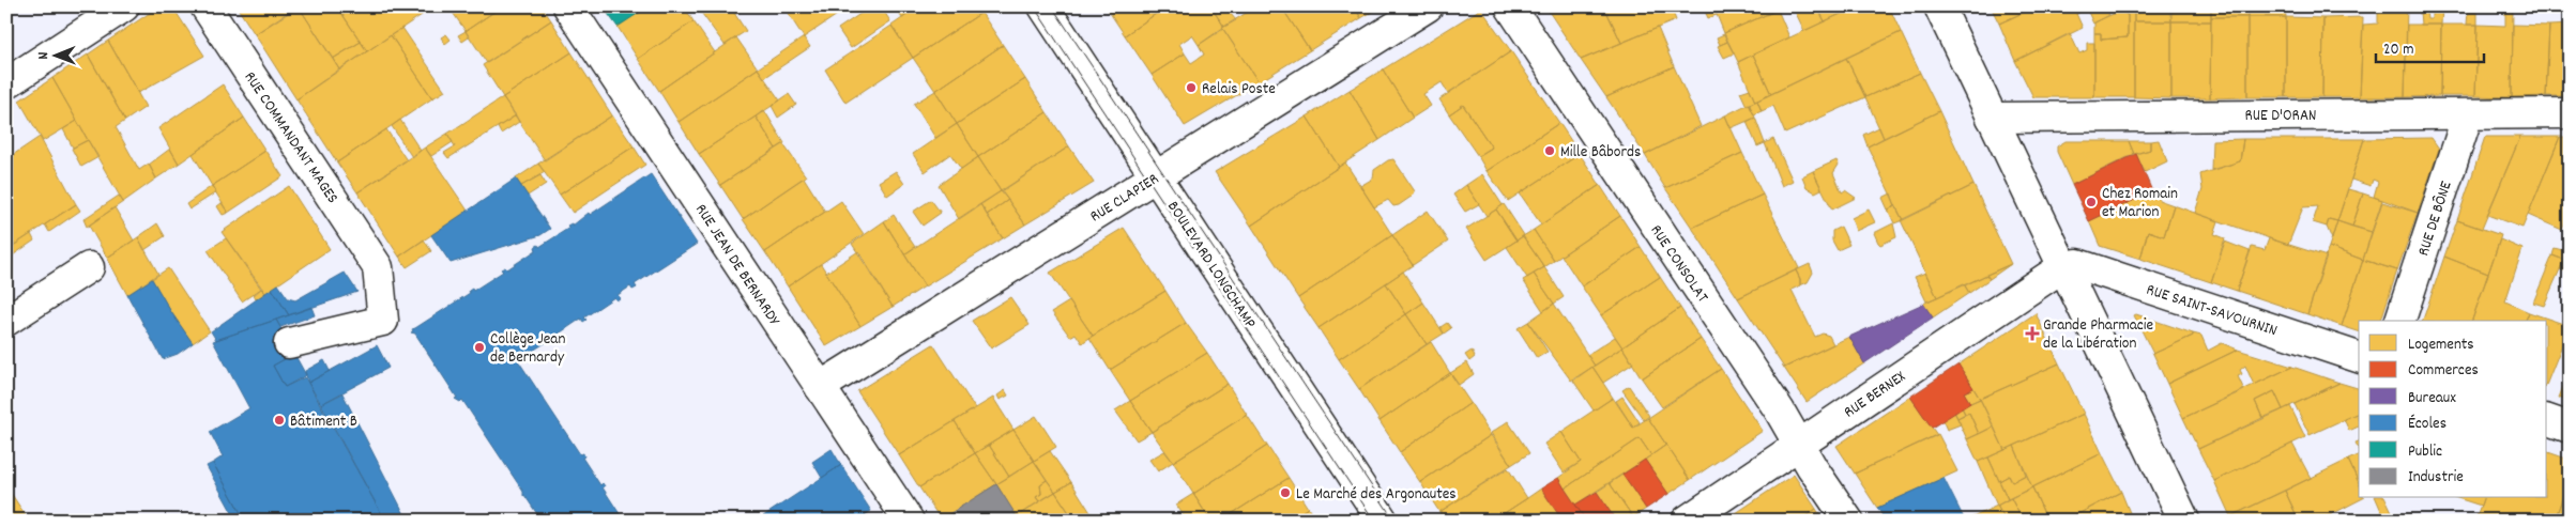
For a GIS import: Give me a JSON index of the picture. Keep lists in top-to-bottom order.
{
  "streets": {
    "street": [
      "RUE D'ORAN",
      "RUE COMMANDANT MAGES",
      "RUE CLAPIER",
      "RUE DE BÔNE",
      "RUE CONSOLAT",
      "RUE JEAN DE BERNARDY",
      "BOULEVARD LONGCHAMP",
      "RUE SAINT-SAVOURNIN",
      "RUE BERNEX"
    ]
  },
  "crossings": [
    ["RUE D'ORAN", "RUE DE BÔNE"],
    ["RUE CLAPIER", "RUE JEAN DE BERNARDY"],
    ["RUE CLAPIER", "BOULEVARD LONGCHAMP"],
    ["RUE CONSOLAT", "RUE BERNEX"],
    ["RUE SAINT-SAVOURNIN", "RUE BERNEX"]
  ],
  "places": {
    "other": [
      "Relais Poste",
      "Mille Bâbords",
      "Chez Romain et Marion",
      "Collège Jean de Bernardy",
      "Bâtiment B",
      "Le Marché des Argonautes"
    ],
    "health": ["Grande Pharmacie de la Libération"]
  },
  "legend": [
    "Logements",
    "Commerces",
    "Bureaux",
    "Écoles",
    "Public",
    "Industrie"
  ],
  "scale_bar": "20 m",
  "north": "left"
}
